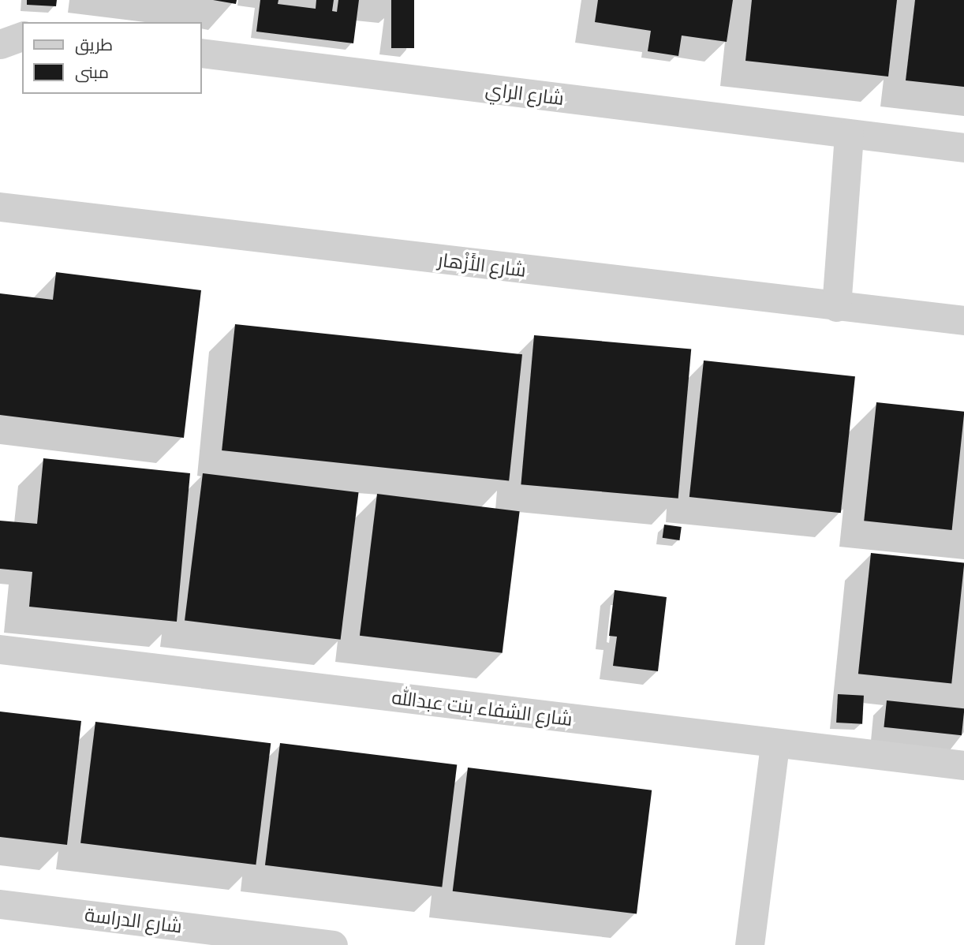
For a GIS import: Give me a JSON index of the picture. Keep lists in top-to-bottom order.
{
  "streets": {
    "street": [
      "شارع الراي",
      "شارع الأَزْهار",
      "شارع الشفاء بنت عبدالله",
      "شارع الدراسة"
    ]
  },
  "legend": ["طريق", "مبنى"]
}
